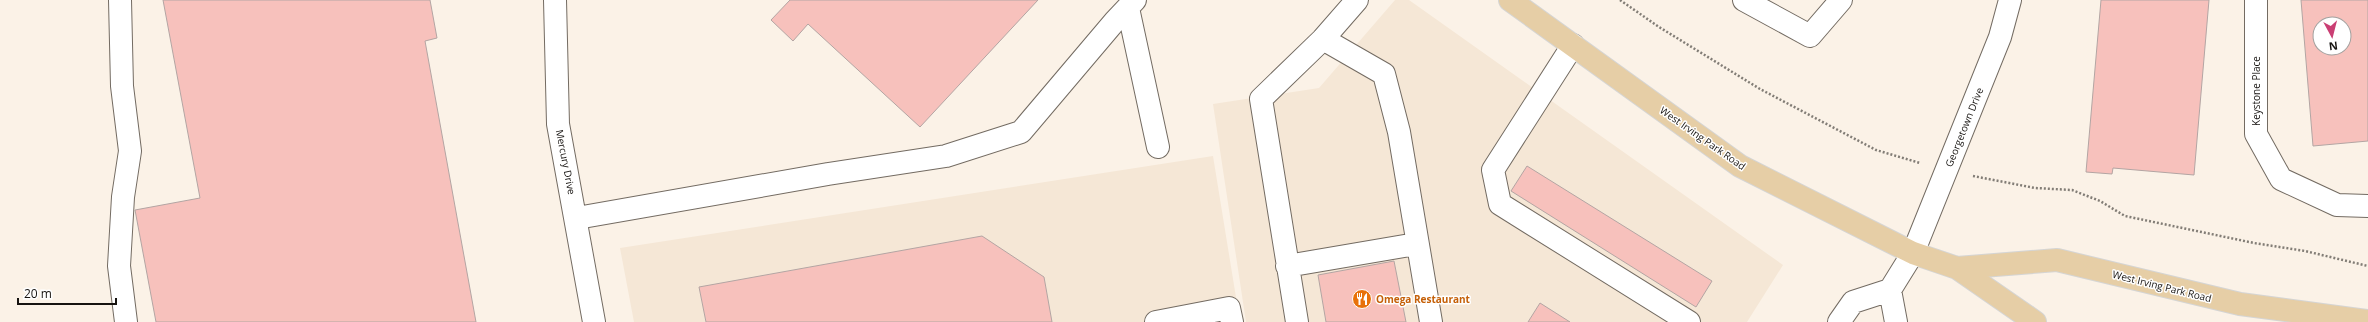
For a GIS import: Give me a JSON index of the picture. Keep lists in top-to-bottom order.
{
  "streets": {
    "main road": ["West Irving Park Road"],
    "street": ["Keystone Place", "Georgetown Drive", "Mercury Drive"]
  },
  "crossings": [
    ["Georgetown Drive", "West Irving Park Road"]
  ],
  "places": {
    "restaurant": ["Omega Restaurant"]
  },
  "scale_bar": "20 m",
  "north": "bottom"
}
